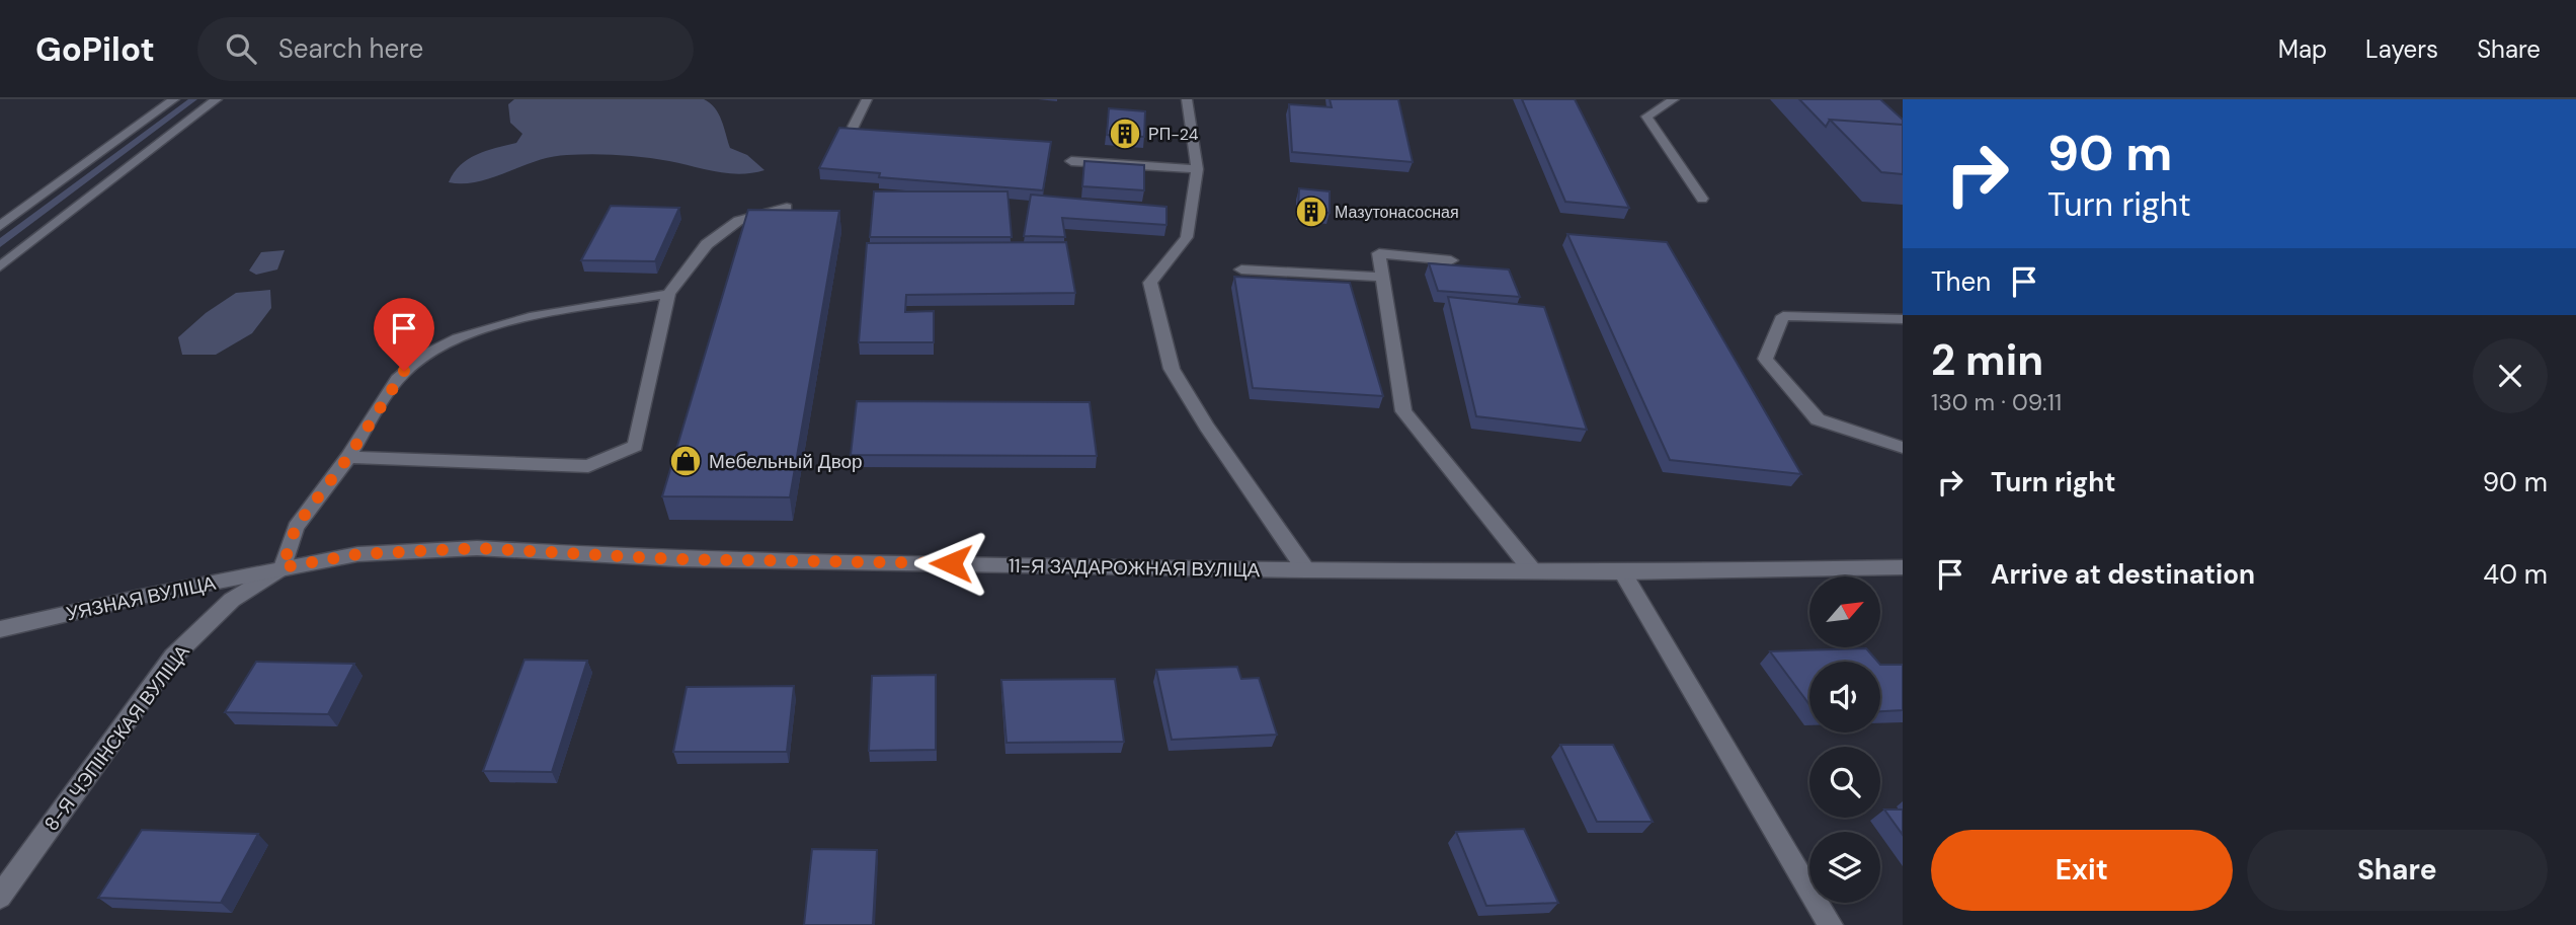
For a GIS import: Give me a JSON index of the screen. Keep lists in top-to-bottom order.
{
  "streets": {
    "main road": ["11-Я ЗАДАРОЖНАЯ ВУЛІЦА", "УЯЗНАЯ ВУЛІЦА", "8-Я ЧЭПІНСКАЯ ВУЛІЦА"]
  },
  "crossings": [
    ["11-Я ЗАДАРОЖНАЯ ВУЛІЦА", "УЯЗНАЯ ВУЛІЦА"],
    ["11-Я ЗАДАРОЖНАЯ ВУЛІЦА", "8-Я ЧЭПІНСКАЯ ВУЛІЦА"],
    ["УЯЗНАЯ ВУЛІЦА", "8-Я ЧЭПІНСКАЯ ВУЛІЦА"]
  ],
  "places": {
    "building": ["РП-24", "Мазутонасосная"],
    "shop": ["Мебельный Двор"]
  },
  "north": "top right",
  "page": {
    "header": "GoPilot",
    "search": "Search here",
    "nav": ["Map", "Layers", "Share"],
    "turn": ["90 m", "Turn right"],
    "then": "Then",
    "heading": ["2 min", "130 m · 09:11"],
    "list": [
      {
        "name": "Turn right",
        "value": "90 m"
      },
      {
        "name": "Arrive at destination",
        "value": "40 m"
      }
    ],
    "buttons": ["Exit", "Share"]
  }
}
